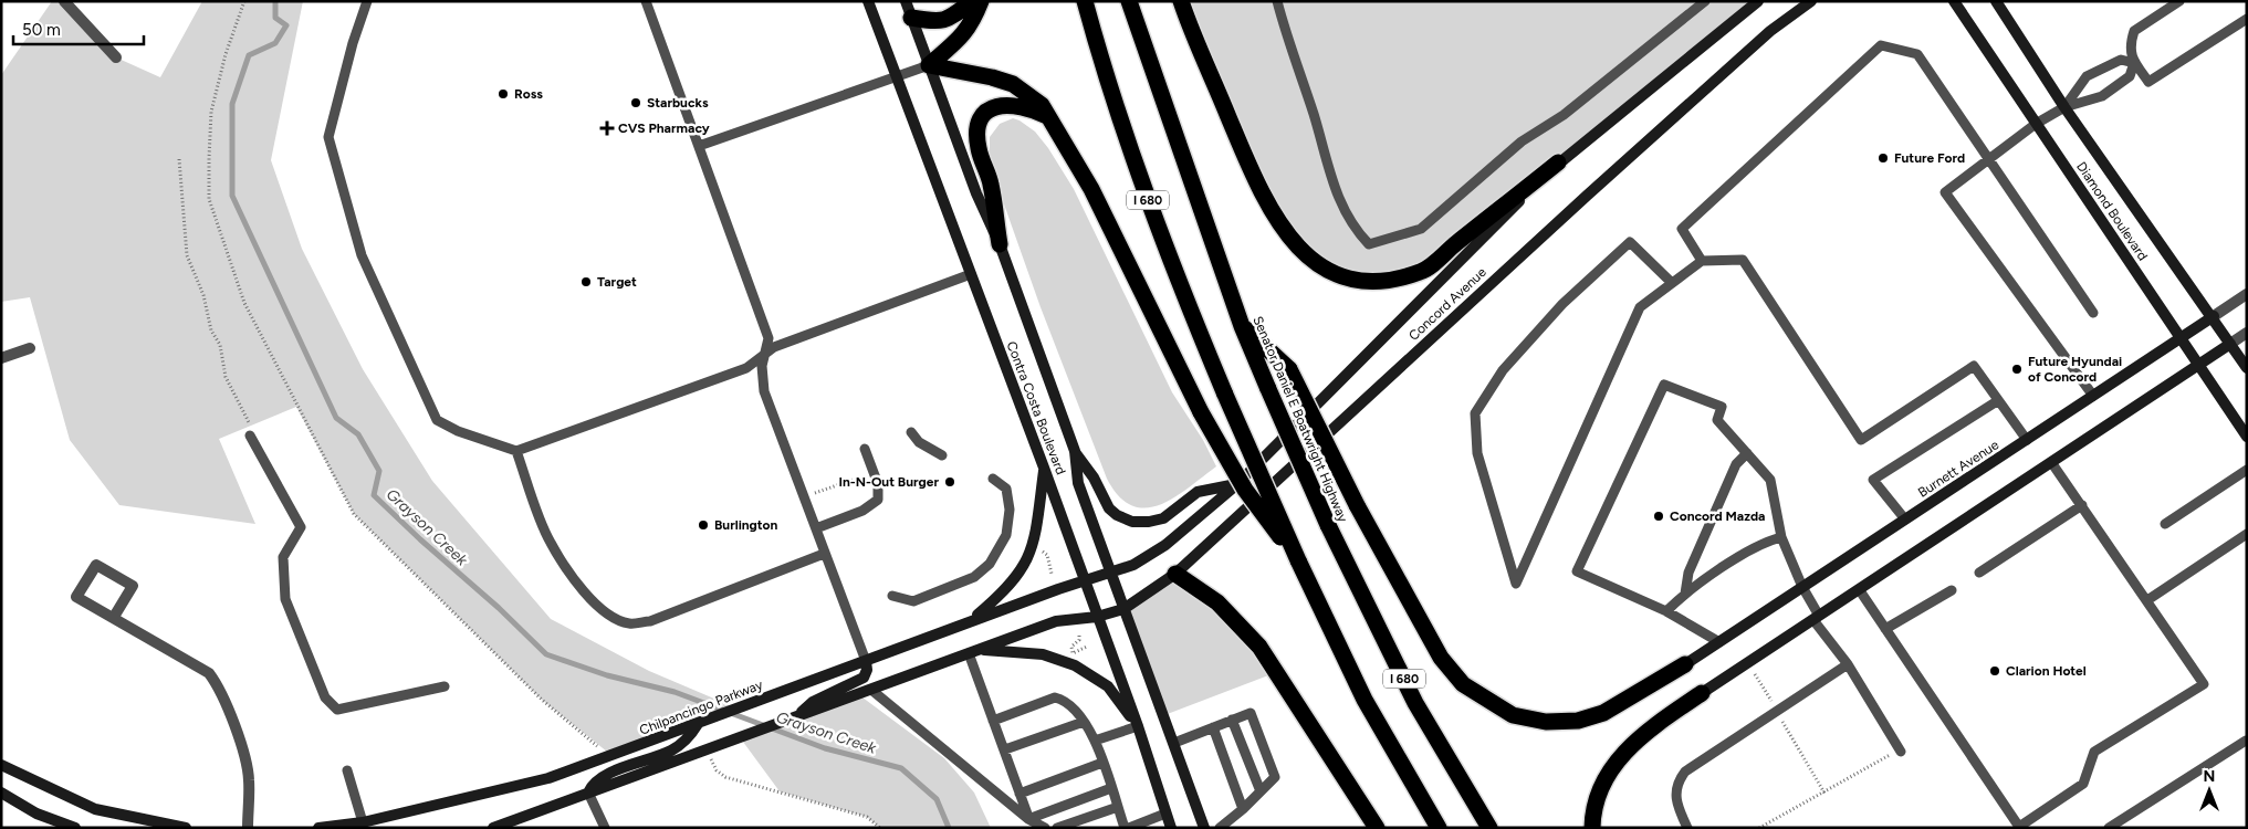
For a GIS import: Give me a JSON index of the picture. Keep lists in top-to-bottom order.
{
  "streets": {
    "highway": ["I 680", "Senator Daniel E Boatwright Highway"],
    "main road": [
      "Diamond Boulevard",
      "Concord Avenue",
      "Contra Costa Boulevard",
      "Burnett Avenue",
      "Chilpancingo Parkway"
    ]
  },
  "crossings": [
    ["Diamond Boulevard", "Burnett Avenue"],
    ["Concord Avenue", "Contra Costa Boulevard"],
    ["Concord Avenue", "Chilpancingo Parkway"],
    ["Contra Costa Boulevard", "Chilpancingo Parkway"]
  ],
  "water": ["Grayson Creek"],
  "places": {
    "other": [
      "Ross",
      "Starbucks",
      "Future Ford",
      "Target",
      "Future Hyundai of Concord",
      "In-N-Out Burger",
      "Concord Mazda",
      "Burlington",
      "Clarion Hotel"
    ],
    "health": ["CVS Pharmacy"]
  },
  "scale_bar": "50 m",
  "north": "top"
}
